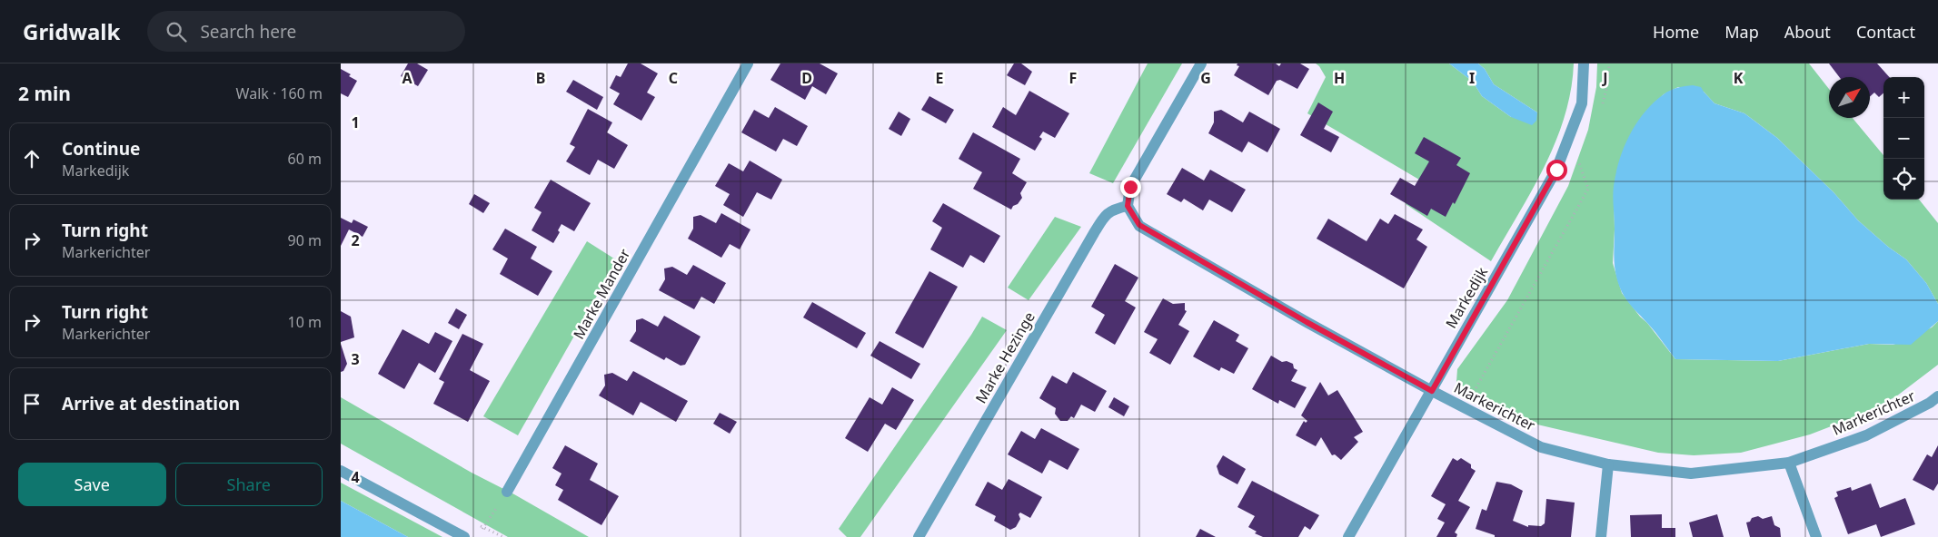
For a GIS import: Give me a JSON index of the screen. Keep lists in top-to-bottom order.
{
  "streets": {
    "street": [
      "Marke Mander",
      "Markedijk",
      "Marke Hezinge",
      "Markerichter"
    ]
  },
  "crossings": [
    ["Markedijk", "Markerichter"],
    ["Marke Hezinge", "Markerichter"]
  ],
  "north": "top right",
  "page": {
    "header": "Gridwalk",
    "search": "Search here",
    "nav": [
      "Home",
      "Map",
      "About",
      "Contact"
    ],
    "heading": ["2 min", "Walk · 160 m"],
    "map_buttons": ["+", "−"],
    "list": [
      ["Continue", "Markedijk", "60 m"],
      ["Turn right", "Markerichter", "90 m"],
      ["Turn right", "Markerichter", "10 m"],
      "Arrive at destination"
    ],
    "buttons": ["Save", "Share"]
  },
  "grid": {
    "columns": [
      "A",
      "B",
      "C",
      "D",
      "E",
      "F",
      "G",
      "H",
      "I",
      "J",
      "K"
    ],
    "rows": [
      "1",
      "2",
      "3",
      "4"
    ]
  }
}
